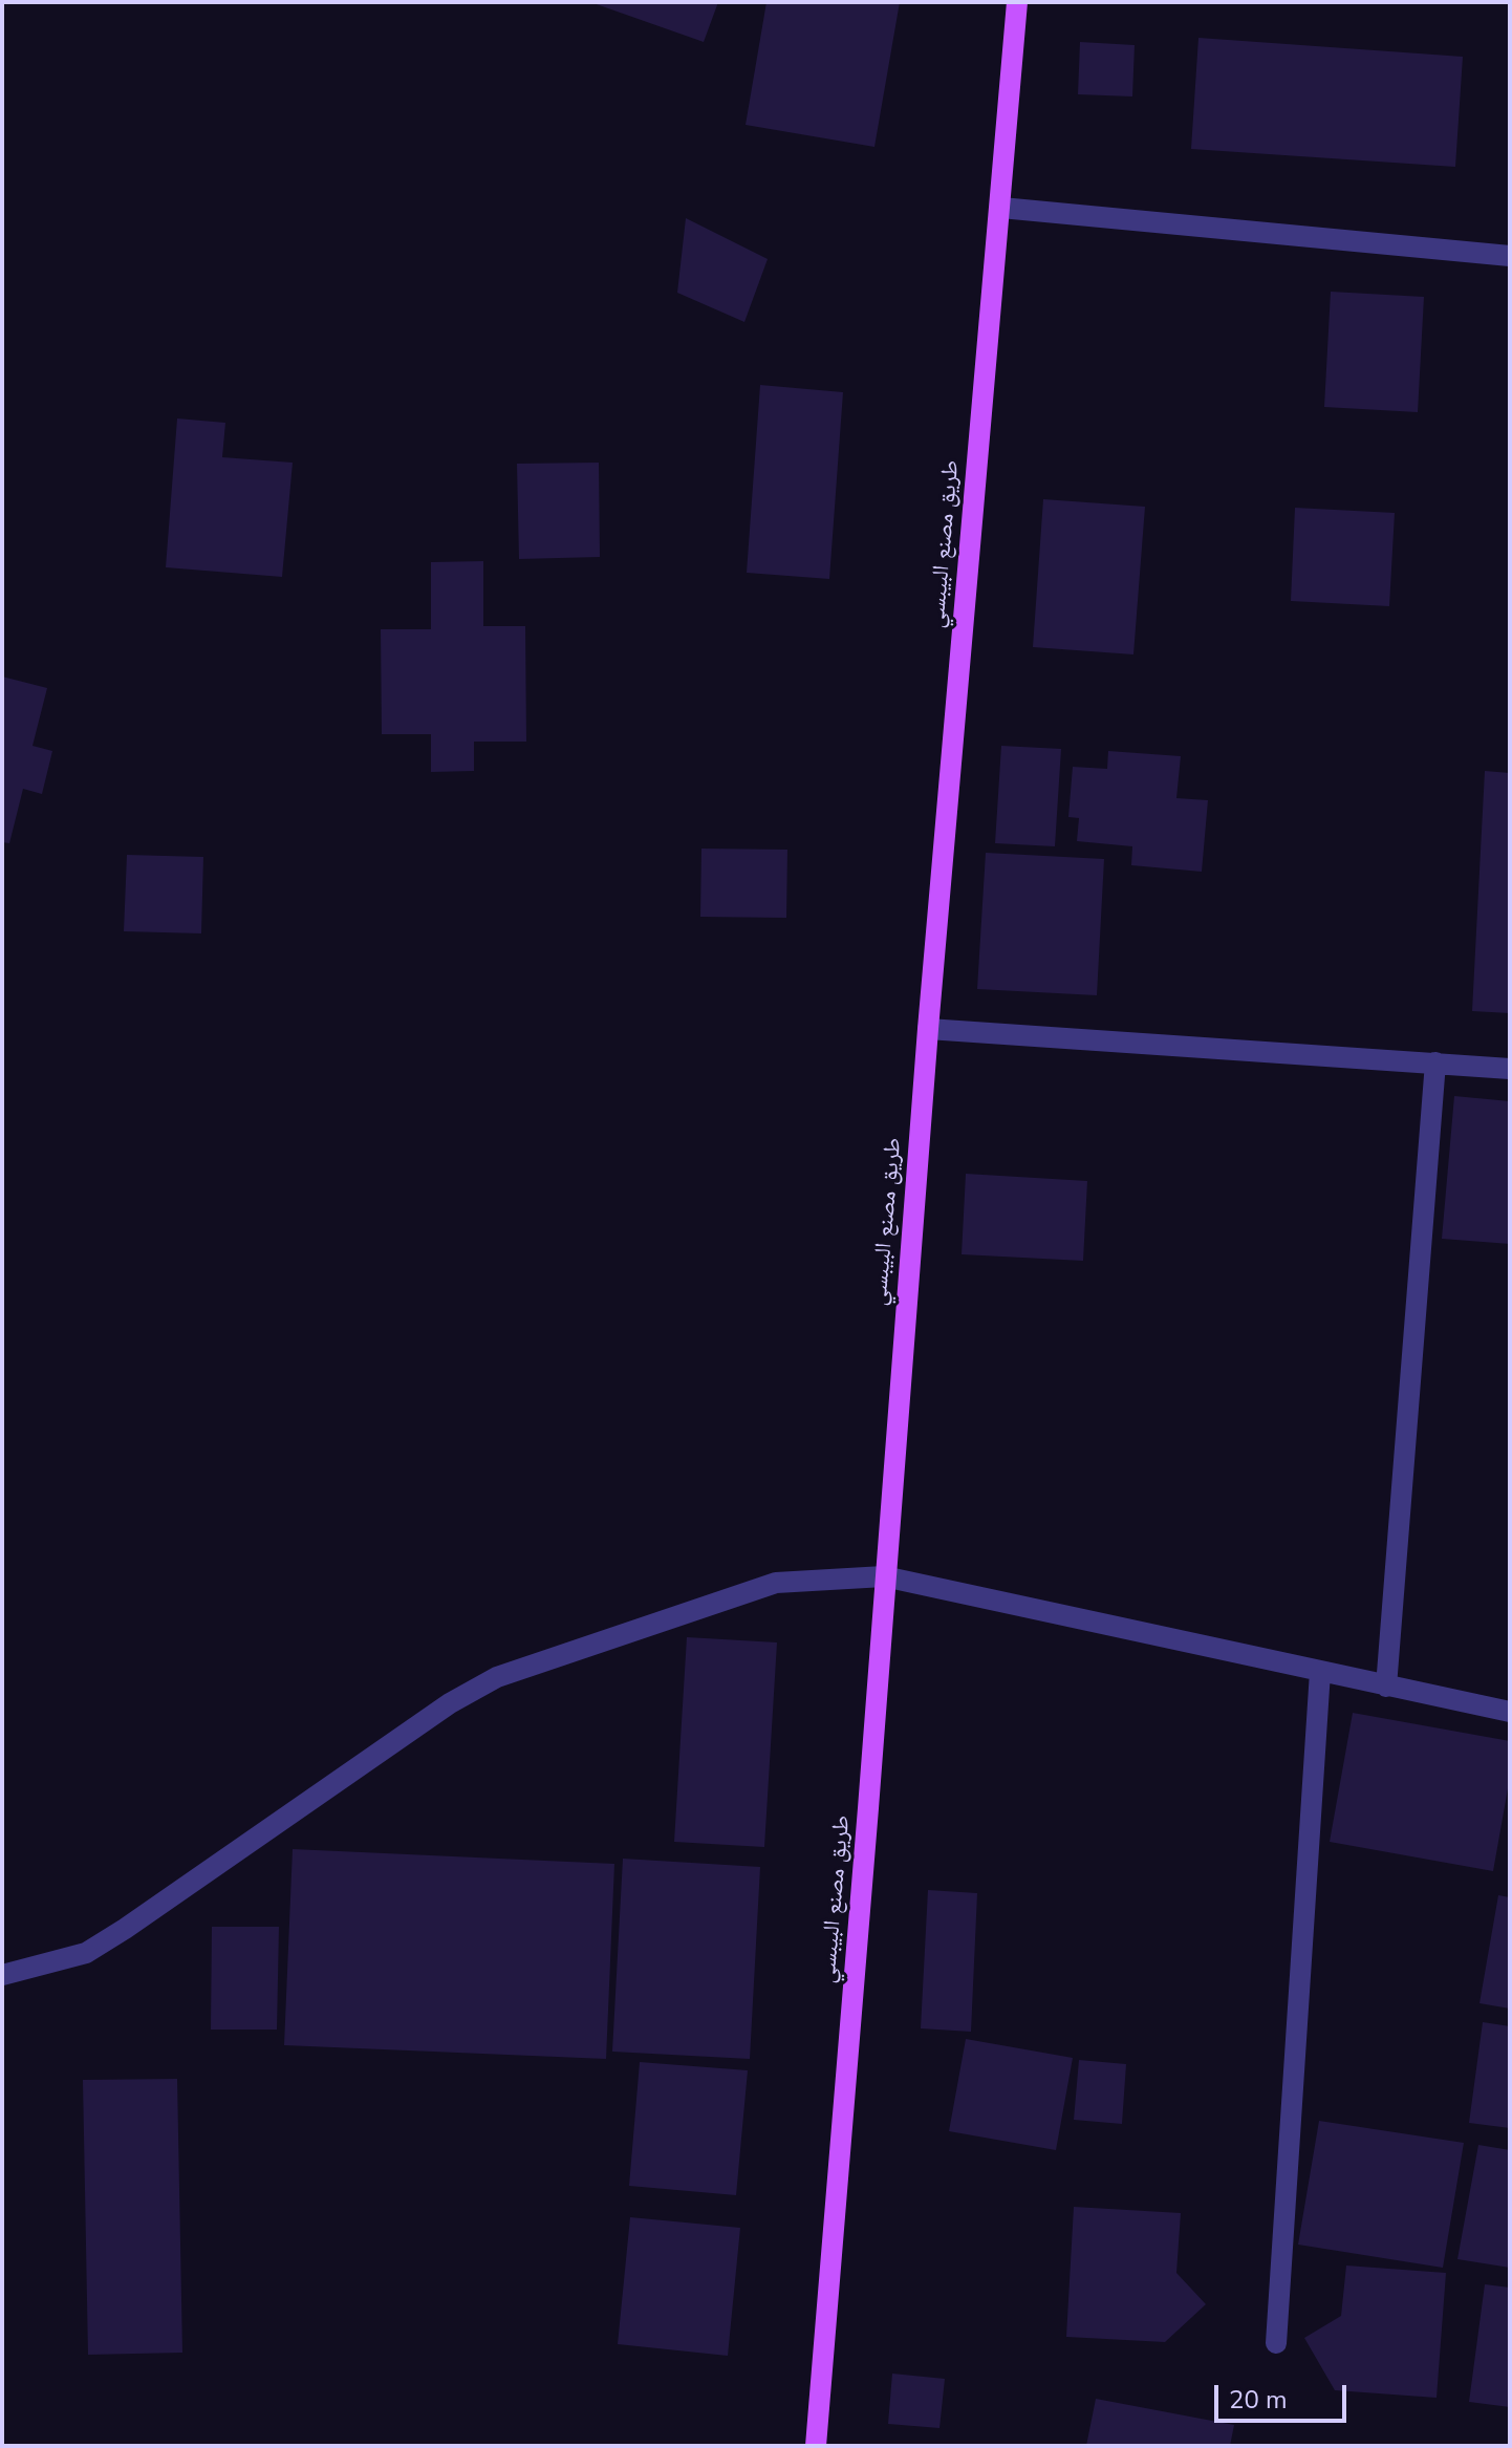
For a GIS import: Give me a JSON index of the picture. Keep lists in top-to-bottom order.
{
  "streets": {
    "main road": ["طريق مصنع البيبسي"]
  },
  "scale_bar": "20 m"
}
